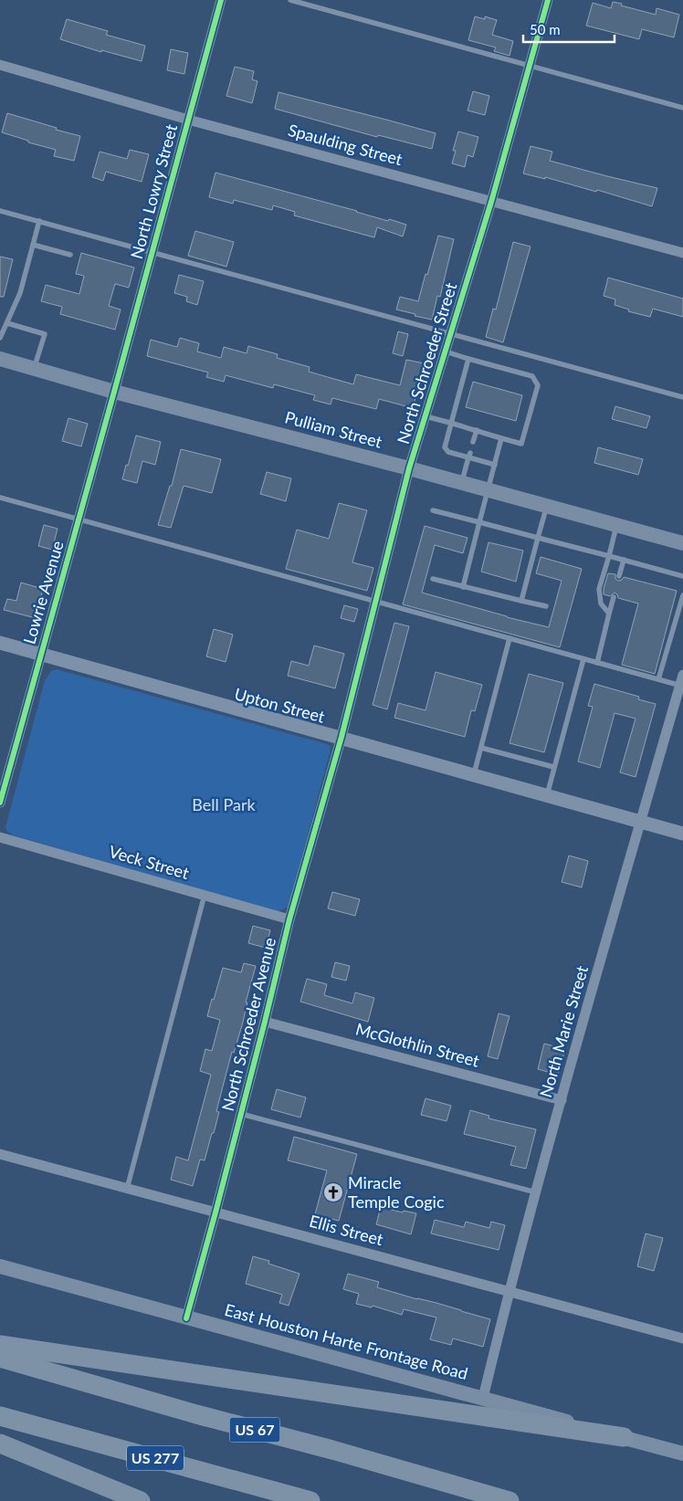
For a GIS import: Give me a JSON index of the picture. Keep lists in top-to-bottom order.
{
  "streets": {
    "highway": ["US 67", "US 277"],
    "main road": ["Pulliam Street", "East Houston Harte Frontage Road"],
    "street": [
      "Spaulding Street",
      "North Lowry Street",
      "North Schroeder Street",
      "Lowrie Avenue",
      "Upton Street",
      "Veck Street",
      "North Schroeder Avenue",
      "North Marie Street",
      "McGlothlin Street",
      "Ellis Street"
    ]
  },
  "crossings": [
    ["Spaulding Street", "North Lowry Street"],
    ["Spaulding Street", "North Schroeder Street"],
    ["North Lowry Street", "Pulliam Street"],
    ["North Lowry Street", "Lowrie Avenue"],
    ["North Schroeder Street", "Pulliam Street"],
    ["North Schroeder Street", "Upton Street"],
    ["North Schroeder Street", "North Schroeder Avenue"],
    ["Pulliam Street", "Lowrie Avenue"],
    ["Lowrie Avenue", "Upton Street"],
    ["Upton Street", "North Schroeder Avenue"],
    ["Upton Street", "North Marie Street"],
    ["Veck Street", "North Schroeder Avenue"],
    ["North Schroeder Avenue", "McGlothlin Street"],
    ["North Schroeder Avenue", "Ellis Street"],
    ["North Schroeder Avenue", "East Houston Harte Frontage Road"],
    ["North Marie Street", "McGlothlin Street"],
    ["North Marie Street", "Ellis Street"],
    ["North Marie Street", "East Houston Harte Frontage Road"]
  ],
  "parks": ["Bell Park"],
  "places": {
    "church": ["Miracle Temple Cogic"]
  },
  "scale_bar": "50 m"
}
